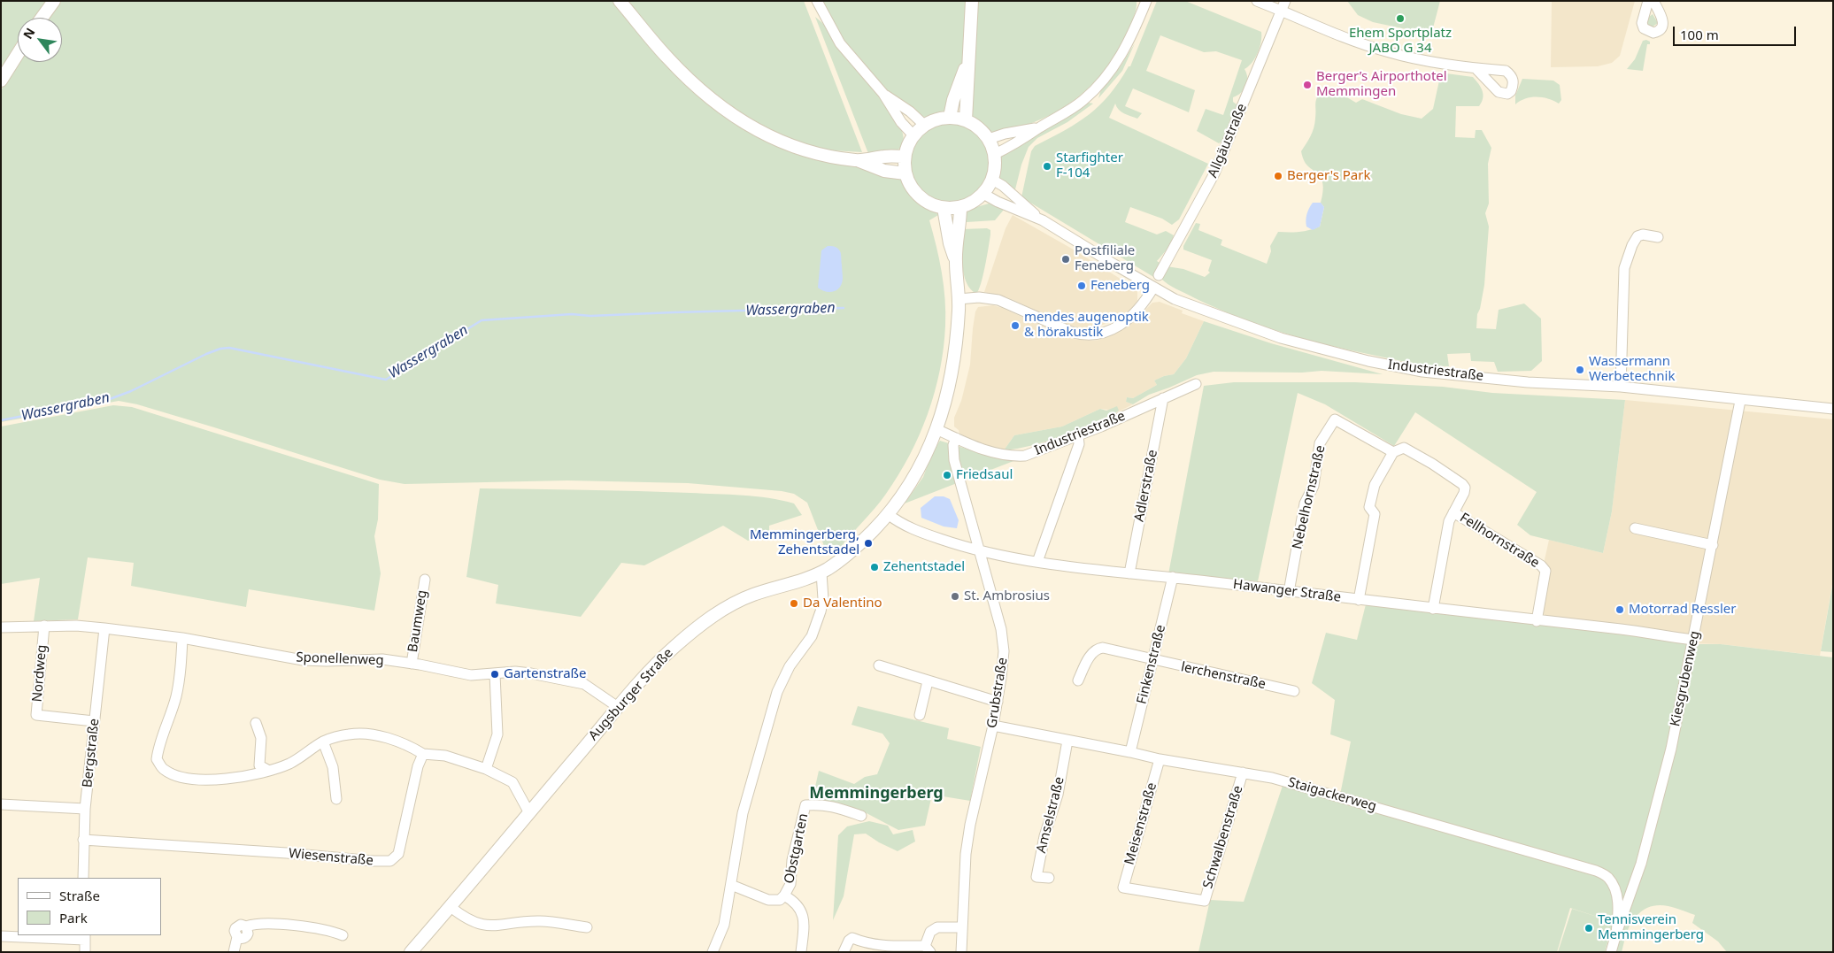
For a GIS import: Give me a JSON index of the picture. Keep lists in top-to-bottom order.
{
  "streets": {
    "street": [
      "Allgäustraße",
      "Industriestraße",
      "Adlerstraße",
      "Nebelhornstraße",
      "Fellhornstraße",
      "Hawanger Straße",
      "Baumweg",
      "Sponellenweg",
      "Finkenstraße",
      "Nordweg",
      "lerchenstraße",
      "Kiesgrubenweg",
      "Grubstraße",
      "Augsburger Straße",
      "Bergstraße",
      "Staigackerweg",
      "Amselstraße",
      "Meisenstraße",
      "Schwalbenstraße",
      "Obstgarten",
      "Wiesenstraße"
    ]
  },
  "crossings": [
    ["Industriestraße", "Adlerstraße"],
    ["Industriestraße", "Kiesgrubenweg"],
    ["Industriestraße", "Grubstraße"],
    ["Industriestraße", "Augsburger Straße"],
    ["Adlerstraße", "Hawanger Straße"],
    ["Nebelhornstraße", "Hawanger Straße"],
    ["Fellhornstraße", "Hawanger Straße"],
    ["Hawanger Straße", "Finkenstraße"],
    ["Hawanger Straße", "Kiesgrubenweg"],
    ["Hawanger Straße", "Grubstraße"],
    ["Hawanger Straße", "Augsburger Straße"],
    ["Baumweg", "Sponellenweg"],
    ["Sponellenweg", "Nordweg"],
    ["Sponellenweg", "Augsburger Straße"],
    ["Sponellenweg", "Bergstraße"],
    ["Finkenstraße", "lerchenstraße"],
    ["Finkenstraße", "Staigackerweg"],
    ["Nordweg", "Bergstraße"],
    ["Kiesgrubenweg", "Staigackerweg"],
    ["Grubstraße", "Staigackerweg"],
    ["Bergstraße", "Wiesenstraße"],
    ["Staigackerweg", "Amselstraße"],
    ["Staigackerweg", "Meisenstraße"],
    ["Staigackerweg", "Schwalbenstraße"],
    ["Meisenstraße", "Schwalbenstraße"]
  ],
  "districts": ["Memmingerberg"],
  "water": ["Wassergraben"],
  "places": [
    "Ehem Sportplatz JABO G 34",
    "Berger’s Airporthotel Memmingen",
    "Starfighter F-104",
    "Berger's Park",
    "Postfiliale Feneberg",
    "Feneberg",
    "mendes augenoptik & hörakustik",
    "Wassermann Werbetechnik",
    "Friedsaul",
    "Memmingerberg, Zehentstadel",
    "Zehentstadel",
    "St. Ambrosius",
    "Da Valentino",
    "Motorrad Ressler",
    "Gartenstraße",
    "Tennisverein Memmingerberg"
  ],
  "legend": ["Straße", "Park"],
  "scale_bar": "100 m",
  "north": "top left"
}
